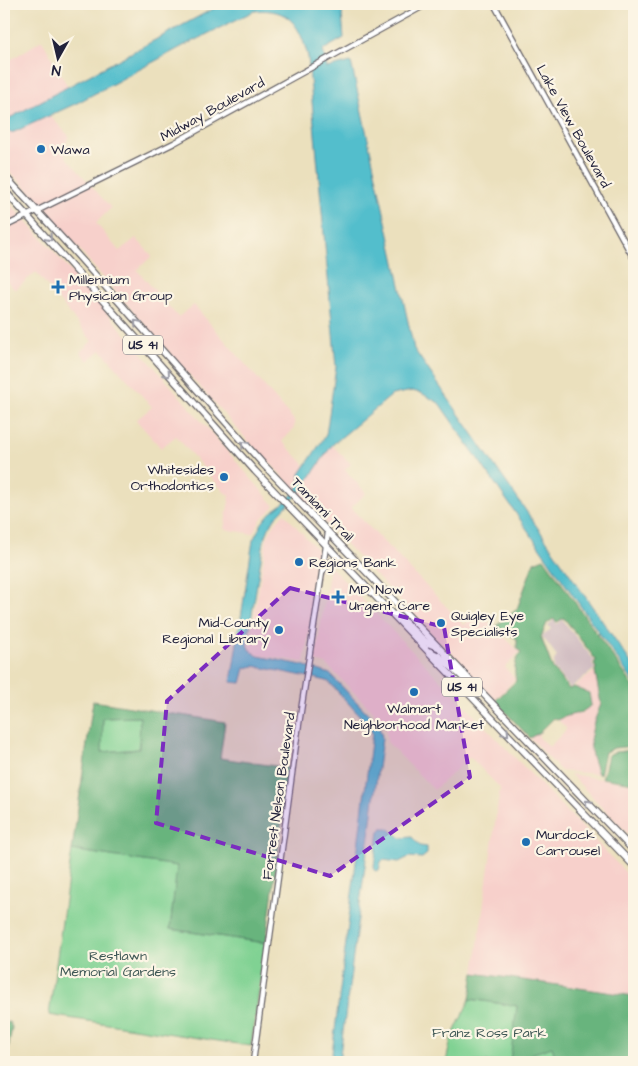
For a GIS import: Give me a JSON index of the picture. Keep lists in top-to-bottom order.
{
  "streets": {
    "main road": ["US 41", "Tamiami Trail"],
    "street": ["Midway Boulevard", "Lake View Boulevard", "Forrest Nelson Boulevard"]
  },
  "crossings": [
    ["Midway Boulevard", "Tamiami Trail"],
    ["Tamiami Trail", "Forrest Nelson Boulevard"]
  ],
  "parks": ["Restlawn Memorial Gardens", "Franz Ross Park"],
  "places": {
    "other": [
      "Wawa",
      "Whitesides Orthodontics",
      "Regions Bank",
      "Quigley Eye Specialists",
      "Mid-County Regional Library",
      "Walmart Neighborhood Market",
      "Murdock Carrousel"
    ],
    "health": ["Millennium Physician Group", "MD Now Urgent Care"]
  },
  "north": "bottom"
}
